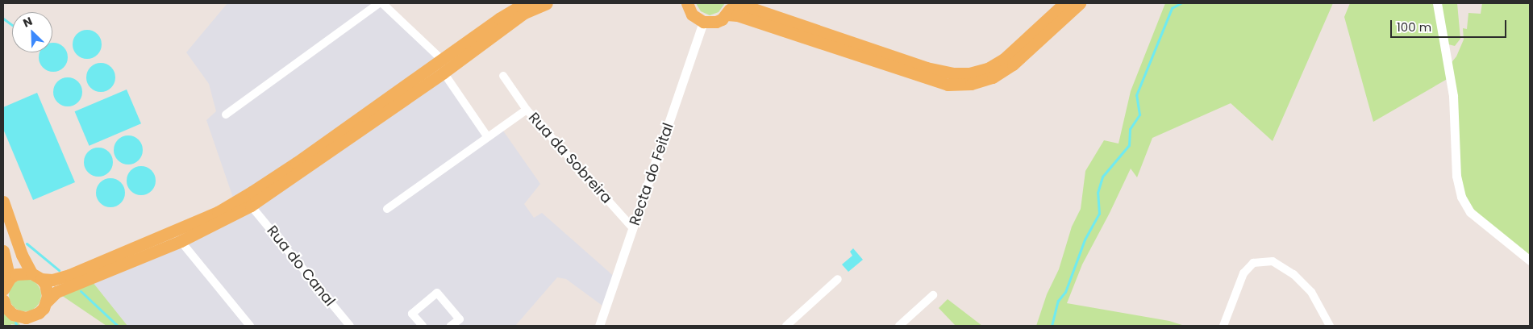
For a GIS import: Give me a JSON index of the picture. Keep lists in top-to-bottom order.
{
  "streets": {
    "street": ["Rua da Sobreira", "Recta do Feital", "Rua do Canal"]
  },
  "crossings": [
    ["Rua da Sobreira", "Recta do Feital"]
  ],
  "scale_bar": "100 m",
  "north": "top left"
}
